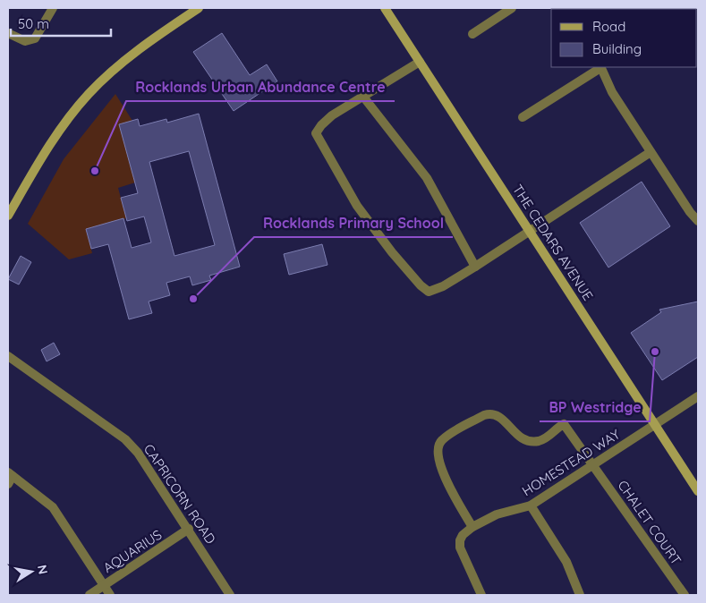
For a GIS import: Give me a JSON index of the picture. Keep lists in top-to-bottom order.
{
  "streets": {
    "street": [
      "THE CEDARS AVENUE",
      "HOMESTEAD WAY",
      "CAPRICORN ROAD",
      "CHALET COURT",
      "AQUARIUS"
    ]
  },
  "crossings": [
    ["THE CEDARS AVENUE", "HOMESTEAD WAY"],
    ["HOMESTEAD WAY", "CHALET COURT"],
    ["CAPRICORN ROAD", "AQUARIUS"]
  ],
  "places": ["Rocklands Urban Abundance Centre", "Rocklands Primary School", "BP Westridge"],
  "legend": ["Road", "Building"],
  "scale_bar": "50 m",
  "north": "right"
}
